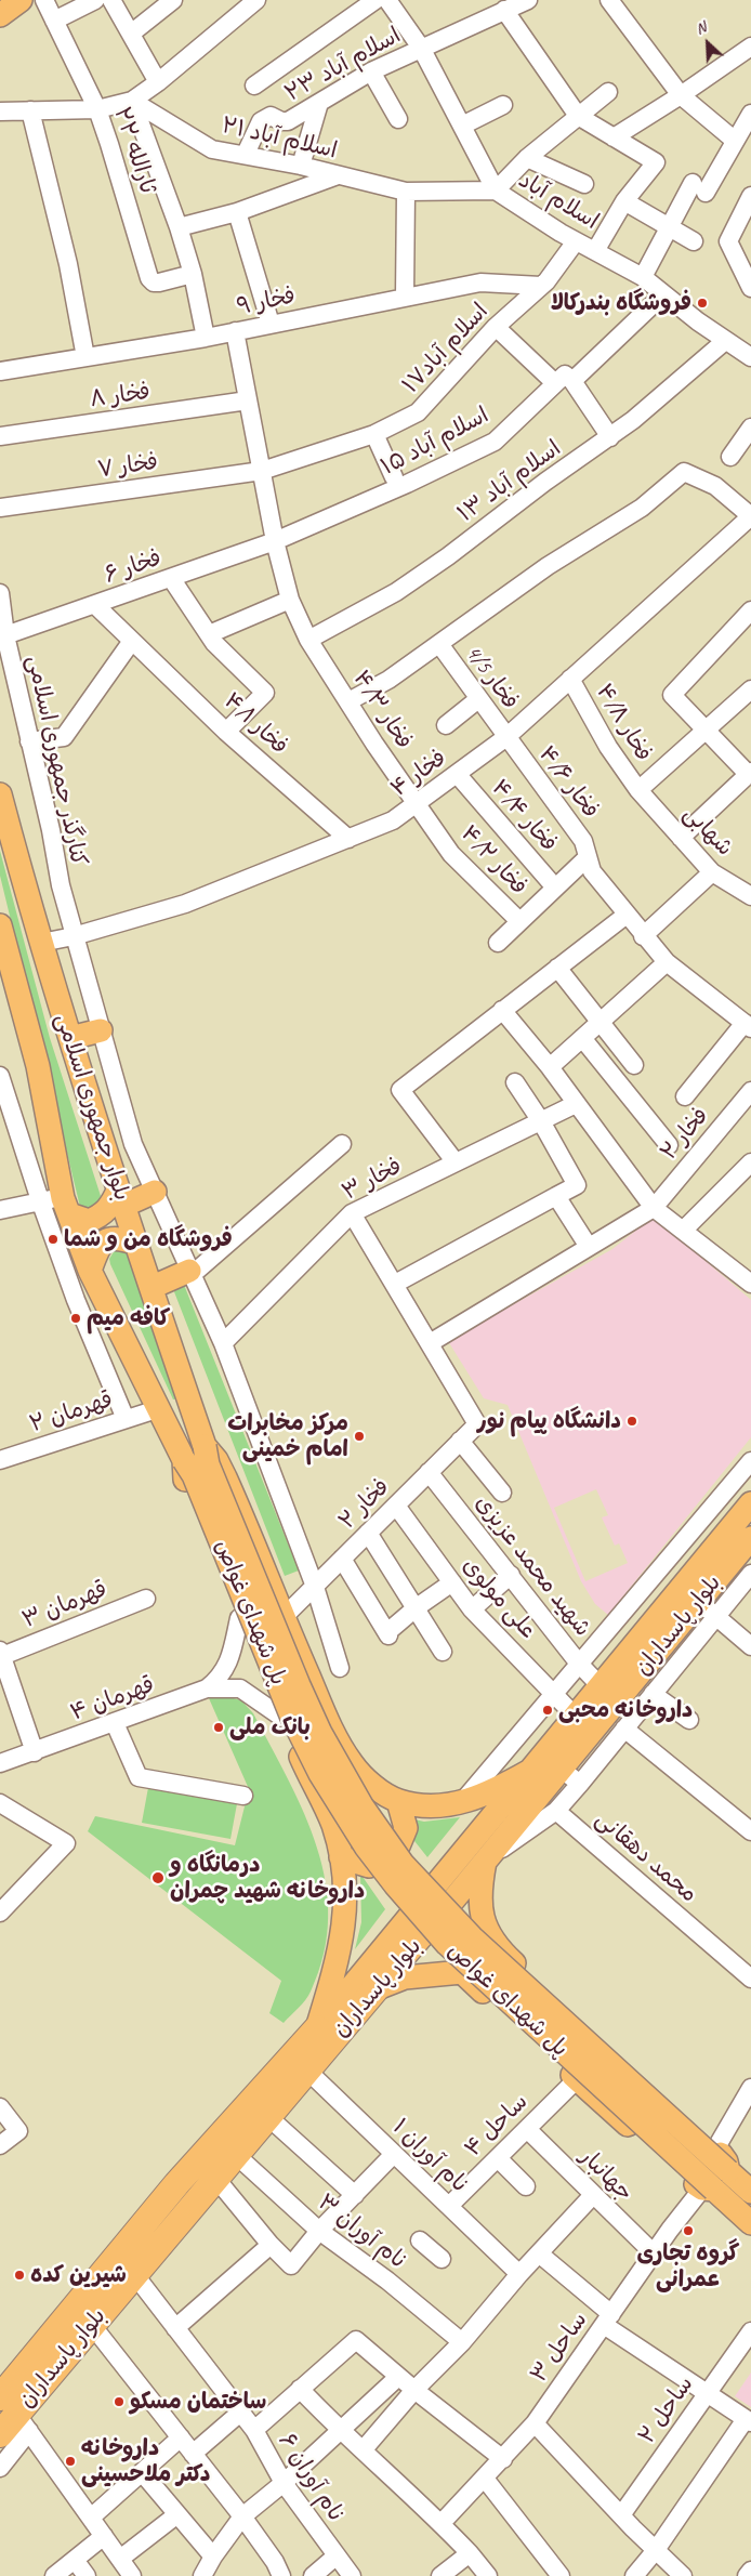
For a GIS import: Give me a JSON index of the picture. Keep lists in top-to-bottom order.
{
  "streets": {
    "highway": ["بلوار پاسداران"],
    "main road": ["بلوار جمهوری اسلامی", "پل شهدای غواص"],
    "street": [
      "اسلام آباد ۲۳",
      "اسلام آباد ۲۱",
      "ثارالله ۲۲",
      "اسلام آباد",
      "فخار ۹",
      "اسلام آباد۱۷",
      "فخار ۸",
      "اسلام آباد ۱۵",
      "فخار ۷",
      "اسلام آباد ۱۳",
      "فخار ۶",
      "فخار 4/5",
      "فخار ۴/۳",
      "فخار ۴/۸",
      "فخار ۴/۱",
      "کنارگذر جمهوری اسلامی",
      "فخار ۴",
      "فخار ۴/۶",
      "فخار ۴/۴",
      "شهابی",
      "فخار ۴/۲",
      "فخار ۲",
      "فخار ۳",
      "قهرمان ۲",
      "شهید محمد عزیزی",
      "علی مولوی",
      "قهرمان ۳",
      "قهرمان ۴",
      "محمد دهقانی",
      "ساحل ۴",
      "نام آوران ۱",
      "جهانبار",
      "نام آوران ۳",
      "ساحل ۳",
      "ساحل ۲",
      "نام آوران ۶"
    ]
  },
  "crossings": [
    ["اسلام آباد ۲۳", "اسلام آباد ۲۱"],
    ["اسلام آباد ۲۳", "اسلام آباد"],
    ["اسلام آباد ۲۱", "اسلام آباد"],
    ["اسلام آباد", "اسلام آباد۱۷"],
    ["اسلام آباد", "اسلام آباد ۱۵"],
    ["اسلام آباد", "اسلام آباد ۱۳"],
    ["فخار ۹", "اسلام آباد۱۷"],
    ["فخار ۹", "فخار ۴/۳"],
    ["اسلام آباد۱۷", "فخار ۷"],
    ["اسلام آباد۱۷", "فخار ۴/۳"],
    ["فخار ۸", "فخار ۴/۳"],
    ["اسلام آباد ۱۵", "فخار ۶"],
    ["اسلام آباد ۱۵", "فخار ۴/۳"],
    ["فخار ۷", "فخار ۴/۳"],
    ["اسلام آباد ۱۳", "فخار ۴/۳"],
    ["فخار ۶", "فخار ۴/۳"],
    ["فخار ۶", "فخار ۴/۱"],
    ["فخار ۶", "کنارگذر جمهوری اسلامی"],
    ["فخار 4/5", "فخار ۴"],
    ["فخار 4/5", "فخار ۴/۶"],
    ["فخار ۴/۳", "فخار ۴"],
    ["فخار ۴/۳", "فخار ۴/۲"],
    ["فخار ۴/۸", "فخار ۴"],
    ["فخار ۴/۸", "شهابی"],
    ["فخار ۴/۱", "فخار ۴"],
    ["کنارگذر جمهوری اسلامی", "فخار ۴"],
    ["کنارگذر جمهوری اسلامی", "فخار ۲"],
    ["کنارگذر جمهوری اسلامی", "فخار ۳"],
    ["فخار ۴", "فخار ۴/۶"],
    ["فخار ۴", "فخار ۴/۴"],
    ["فخار ۴", "فخار ۴/۲"],
    ["فخار ۴", "بلوار جمهوری اسلامی"],
    ["بلوار جمهوری اسلامی", "قهرمان ۲"],
    ["بلوار جمهوری اسلامی", "پل شهدای غواص"],
    ["فخار ۲", "شهید محمد عزیزی"],
    ["فخار ۲", "علی مولوی"],
    ["شهید محمد عزیزی", "بلوار پاسداران"],
    ["علی مولوی", "بلوار پاسداران"],
    ["پل شهدای غواص", "ساحل ۳"],
    ["بلوار پاسداران", "نام آوران ۱"],
    ["بلوار پاسداران", "نام آوران ۳"],
    ["بلوار پاسداران", "نام آوران ۶"],
    ["ساحل ۴", "نام آوران ۱"],
    ["ساحل ۴", "جهانبار"],
    ["جهانبار", "ساحل ۳"]
  ],
  "places": [
    "فروشگاه بندرکالا",
    "فروشگاه من و شما",
    "کافه میم",
    "دانشگاه پیام نور",
    "مرکز مخابرات امام خمینی",
    "داروخانه محبی",
    "بانک ملی",
    "درمانگاه و داروخانه شهید چمران",
    "گروه تجاری عمرانی",
    "شیرین کده",
    "ساختمان مسکو",
    "داروخانه دکتر ملاحسینی"
  ],
  "north": "top left"
}
